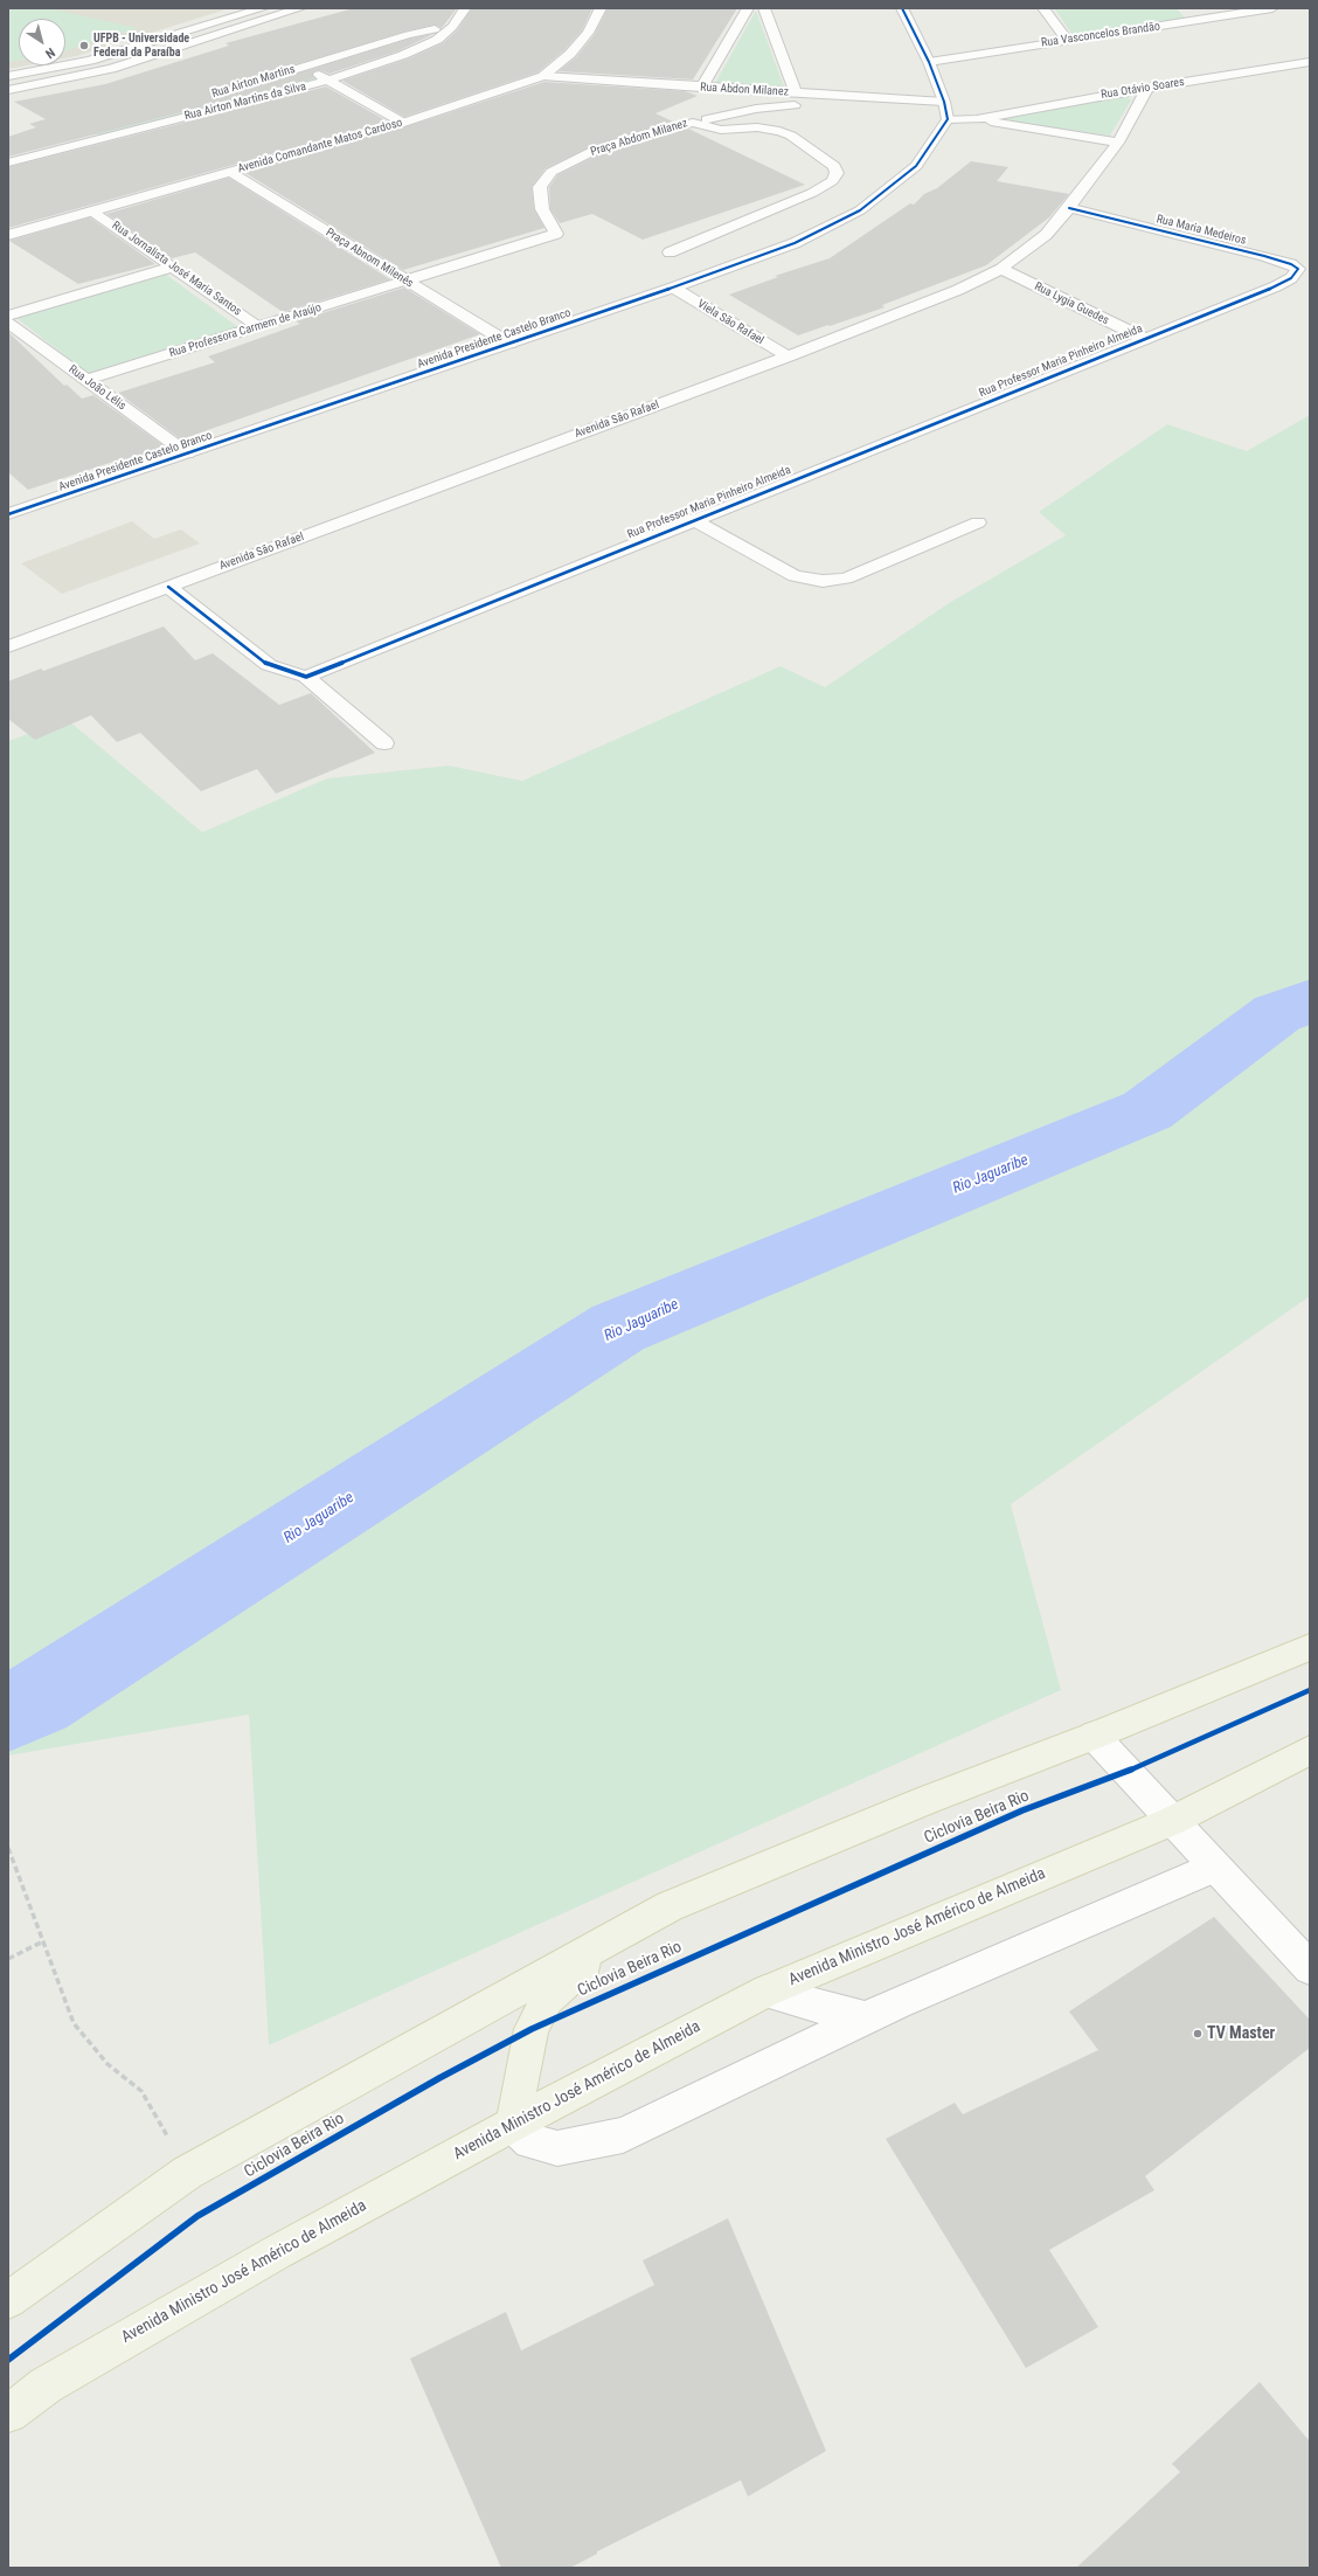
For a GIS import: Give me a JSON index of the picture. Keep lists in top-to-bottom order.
{
  "streets": {
    "main road": ["Avenida Ministro José Américo de Almeida"],
    "street": [
      "Rua Vasconcelos Brandão",
      "Rua Airton Martins",
      "Rua Otávio Soares",
      "Rua Abdon Milanez",
      "Rua Airton Martins da Silva",
      "Praça Abdom Milanez",
      "Avenida Comandante Matos Cardoso",
      "Rua Maria Medeiros",
      "Praça Abnom Milenês",
      "Rua Jornalista José Maria Santos",
      "Rua Lygia Guedes",
      "Viela São Rafael",
      "Rua Professora Carmem de Araújo",
      "Avenida Presidente Castelo Branco",
      "Rua Professor Maria Pinheiro Almeida",
      "Rua João Lélis",
      "Avenida São Rafael"
    ],
    "cycle path": ["Ciclovia Beira Rio"]
  },
  "crossings": [
    ["Rua Airton Martins", "Rua Airton Martins da Silva"],
    ["Rua Otávio Soares", "Avenida Presidente Castelo Branco"],
    ["Rua Otávio Soares", "Avenida São Rafael"],
    ["Rua Abdon Milanez", "Avenida Comandante Matos Cardoso"],
    ["Praça Abdom Milanez", "Praça Abnom Milenês"],
    ["Praça Abdom Milanez", "Rua Professora Carmem de Araújo"],
    ["Avenida Comandante Matos Cardoso", "Praça Abnom Milenês"],
    ["Avenida Comandante Matos Cardoso", "Rua Jornalista José Maria Santos"],
    ["Rua Maria Medeiros", "Rua Professor Maria Pinheiro Almeida"],
    ["Rua Maria Medeiros", "Avenida São Rafael"],
    ["Praça Abnom Milenês", "Rua Professora Carmem de Araújo"],
    ["Praça Abnom Milenês", "Avenida Presidente Castelo Branco"],
    ["Rua Jornalista José Maria Santos", "Rua Professora Carmem de Araújo"],
    ["Rua Lygia Guedes", "Rua Professor Maria Pinheiro Almeida"],
    ["Rua Lygia Guedes", "Avenida São Rafael"],
    ["Viela São Rafael", "Avenida Presidente Castelo Branco"],
    ["Viela São Rafael", "Avenida São Rafael"],
    ["Rua Professora Carmem de Araújo", "Rua João Lélis"],
    ["Avenida Presidente Castelo Branco", "Rua João Lélis"]
  ],
  "water": ["Rio Jaguaribe"],
  "places": ["UFPB - Universidade Federal da Paraíba", "TV Master"],
  "north": "bottom right"
}
